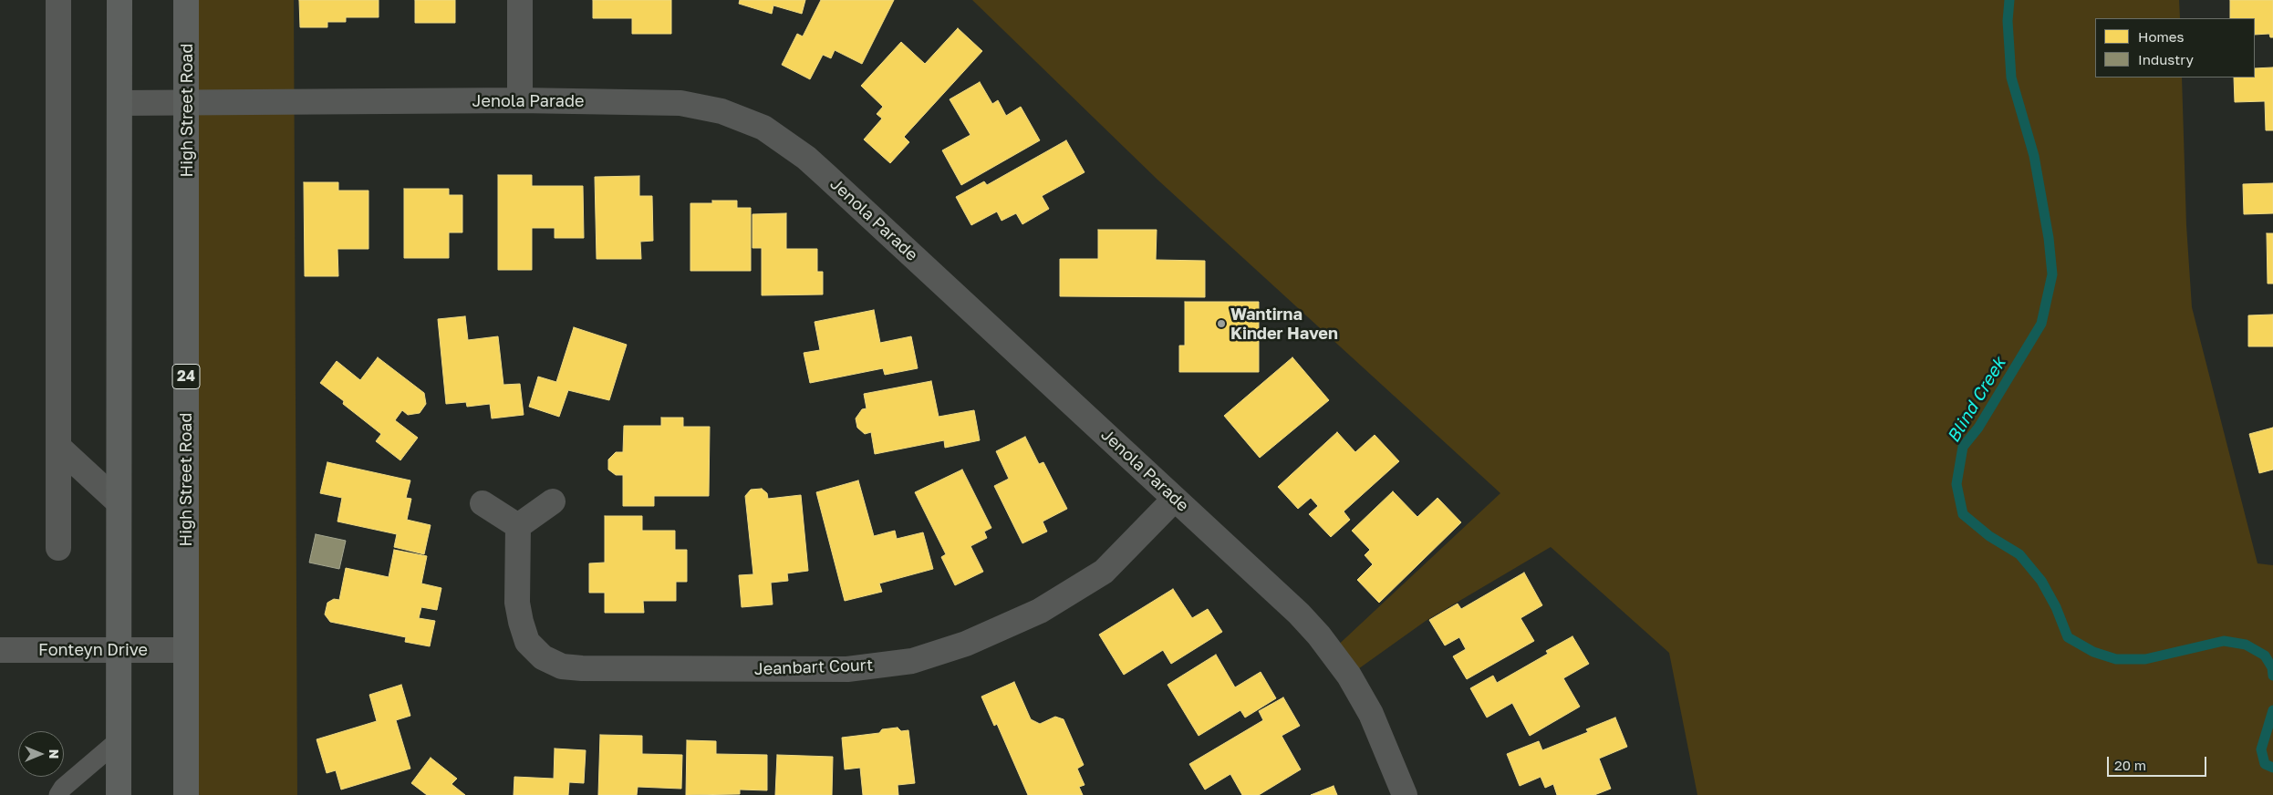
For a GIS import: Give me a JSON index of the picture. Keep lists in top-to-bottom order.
{
  "streets": {
    "main road": ["High Street Road", "24"],
    "street": ["Jenola Parade", "Fonteyn Drive", "Jeanbart Court"]
  },
  "crossings": [
    ["Jenola Parade", "High Street Road"],
    ["Jenola Parade", "Jeanbart Court"],
    ["High Street Road", "Fonteyn Drive"]
  ],
  "water": ["Blind Creek"],
  "places": ["Wantirna Kinder Haven"],
  "legend": ["Homes", "Industry"],
  "scale_bar": "20 m",
  "north": "right"
}
